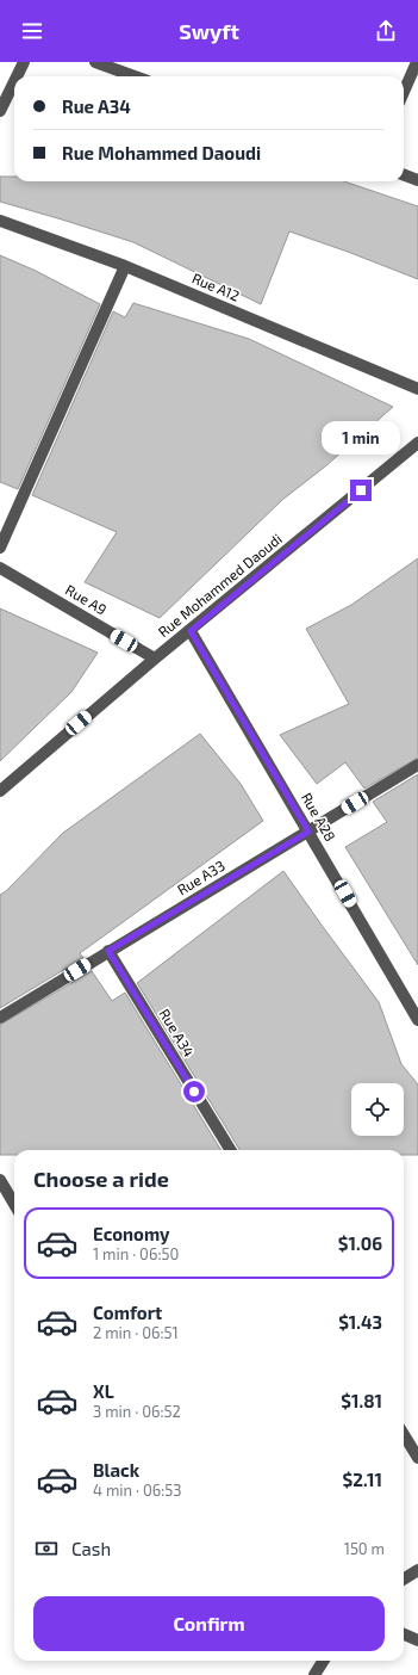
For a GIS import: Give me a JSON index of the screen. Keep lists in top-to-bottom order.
{
  "streets": {
    "street": [
      "Rue A12",
      "Rue Mohammed Daoudi",
      "Rue A9",
      "Rue A28",
      "Rue A33",
      "Rue A34"
    ]
  },
  "crossings": [
    ["Rue Mohammed Daoudi", "Rue A9"],
    ["Rue Mohammed Daoudi", "Rue A28"],
    ["Rue A28", "Rue A33"],
    ["Rue A33", "Rue A34"]
  ],
  "page": {
    "header": "Swyft",
    "banner": ["Rue A34", "Rue Mohammed Daoudi"],
    "bubble": "1 min",
    "heading": "Choose a ride",
    "list": [
      {
        "name": "Economy",
        "note": "1 min · 06:50",
        "value": "$1.06"
      },
      {
        "name": "Comfort",
        "note": "2 min · 06:51",
        "value": "$1.43"
      },
      {
        "name": "XL",
        "note": "3 min · 06:52",
        "value": "$1.81"
      },
      {
        "name": "Black",
        "note": "4 min · 06:53",
        "value": "$2.11"
      }
    ],
    "pay": ["Cash", "150 m"],
    "buttons": "Confirm"
  }
}
